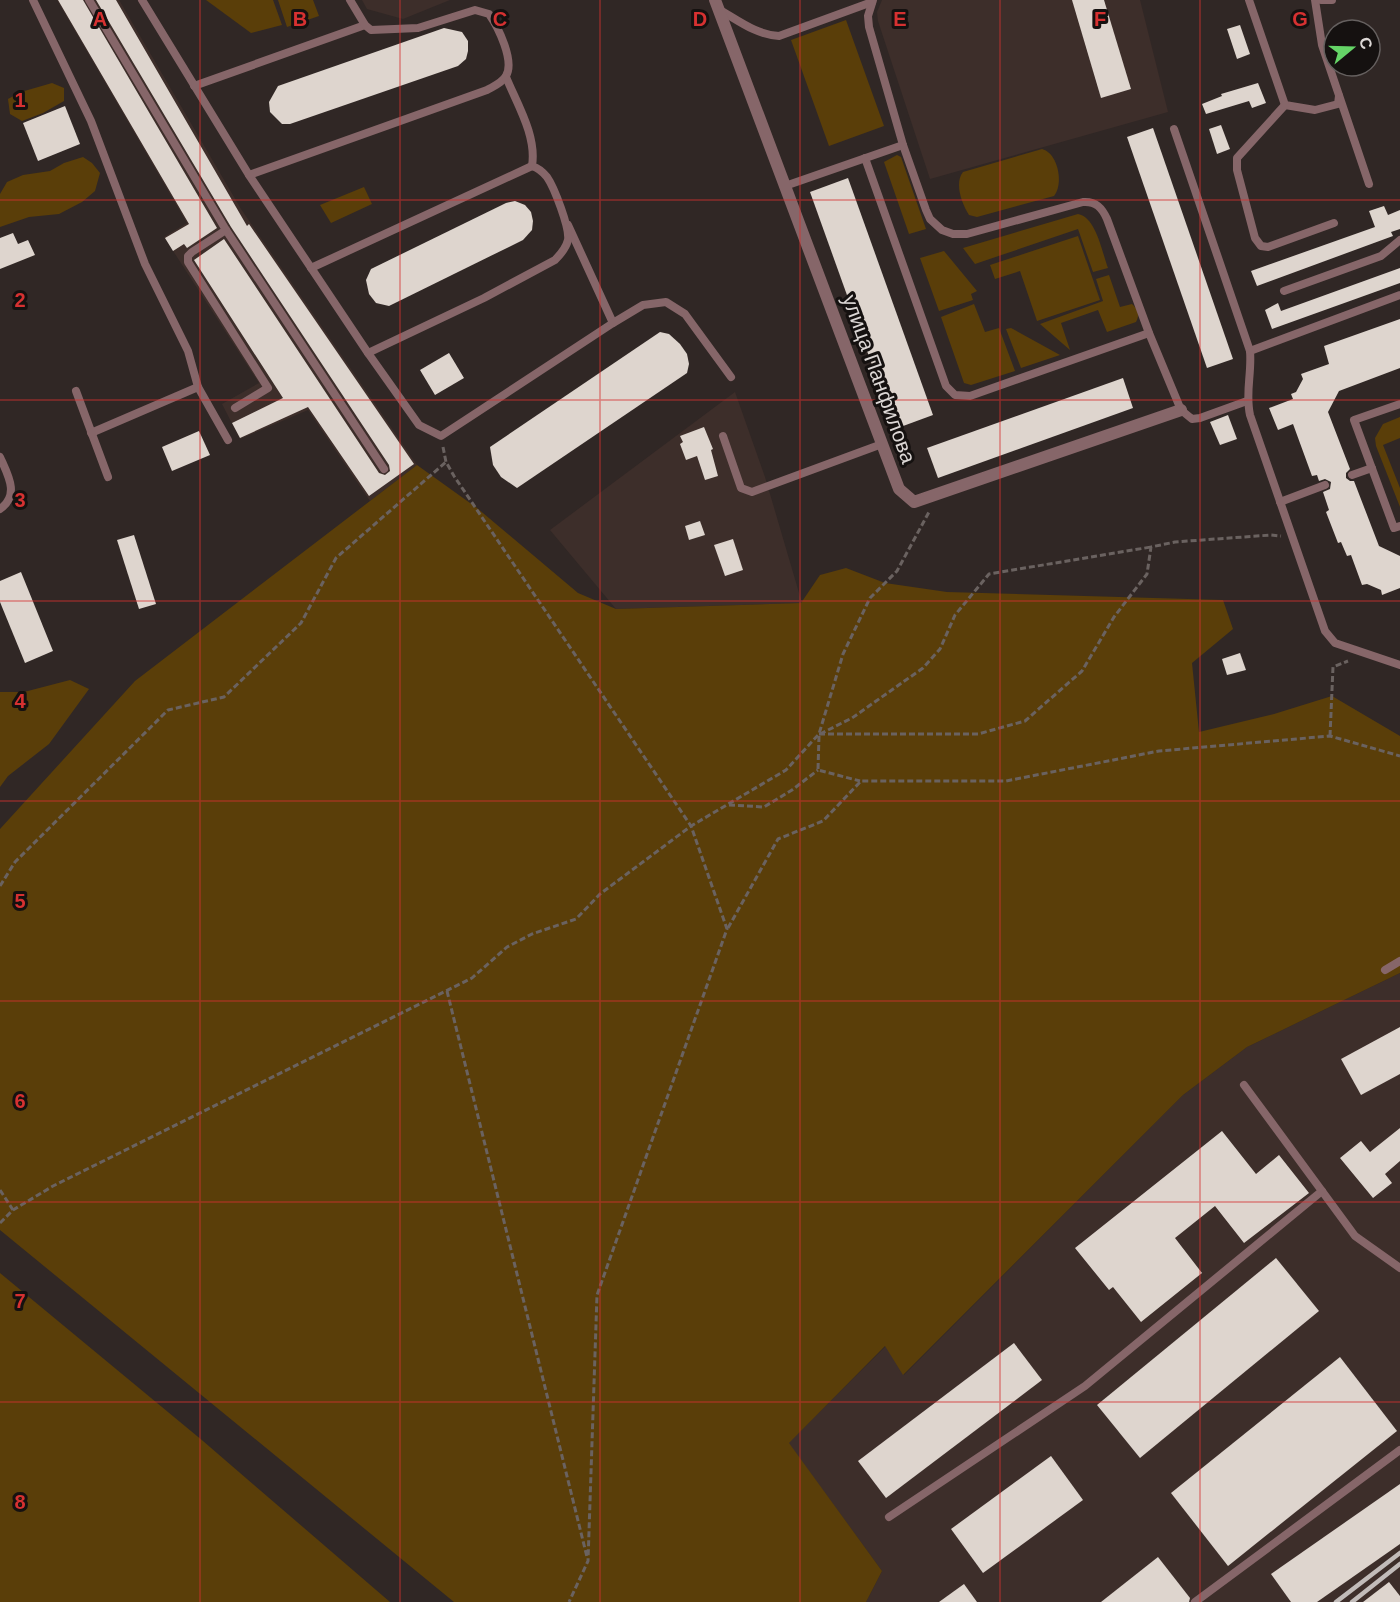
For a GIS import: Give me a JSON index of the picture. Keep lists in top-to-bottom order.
{
  "streets": {
    "street": ["улица Панфилова"]
  },
  "north": "right",
  "grid": {
    "columns": [
      "A",
      "B",
      "C",
      "D",
      "E",
      "F",
      "G"
    ],
    "rows": [
      "1",
      "2",
      "3",
      "4",
      "5",
      "6",
      "7",
      "8"
    ]
  }
}
